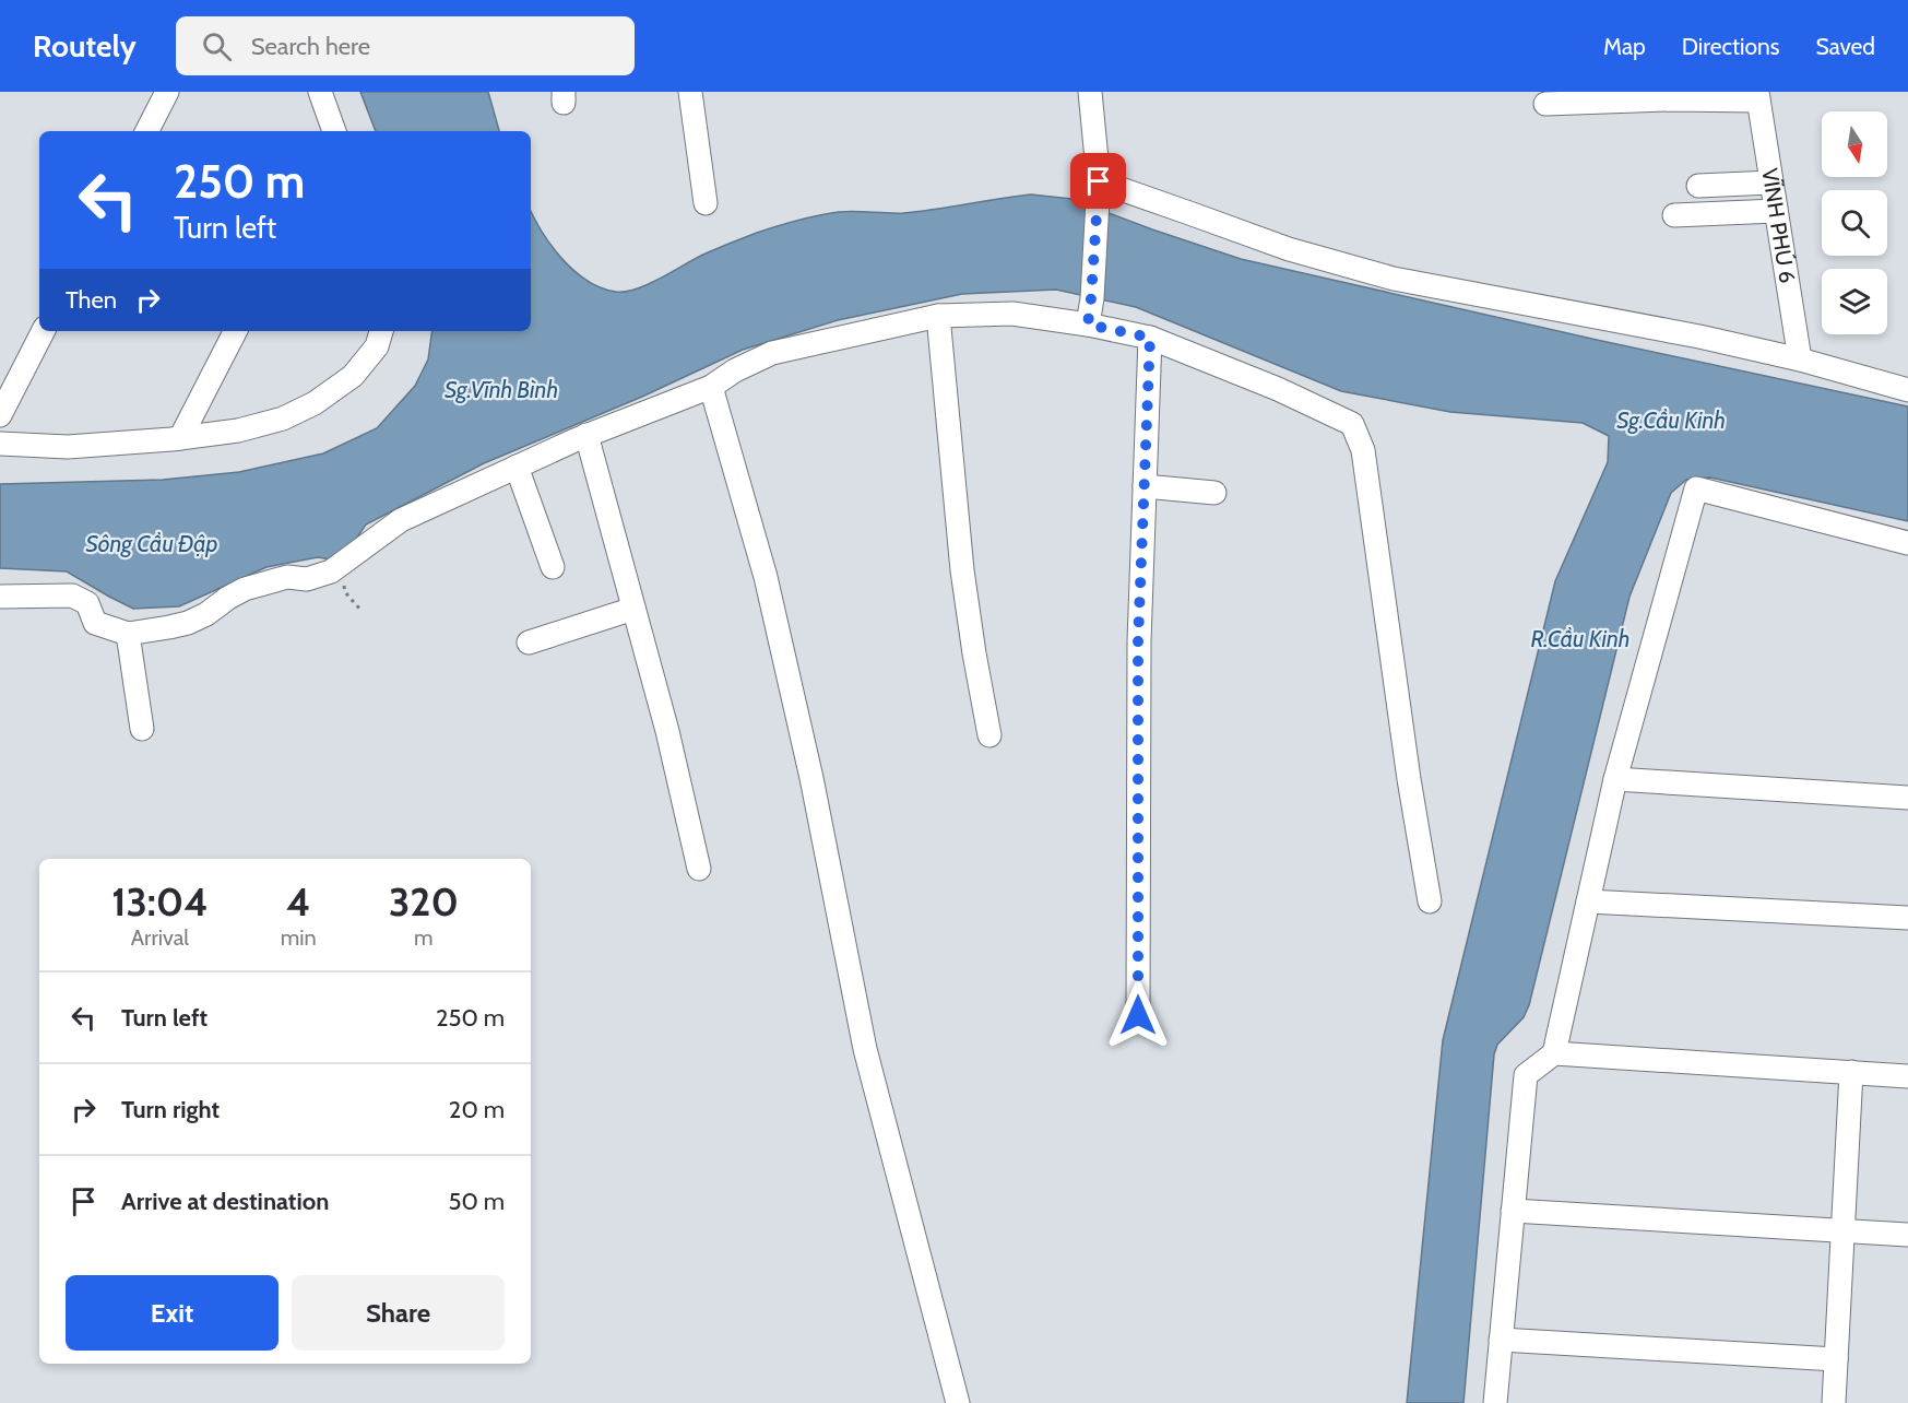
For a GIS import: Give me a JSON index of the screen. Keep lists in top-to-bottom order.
{
  "streets": {
    "street": ["VĨNH PHÚ 6"]
  },
  "water": [
    "Sg.Vĩnh Bình",
    "Sg.Cầu Kinh",
    "Sông Cầu Đập",
    "R.Cầu Kinh"
  ],
  "north": "bottom",
  "page": {
    "header": "Routely",
    "search": "Search here",
    "nav": ["Map", "Directions", "Saved"],
    "turn": ["250 m", "Turn left"],
    "then": "Then",
    "eta": [
      "13:04",
      "Arrival",
      "4",
      "min",
      "320",
      "m"
    ],
    "list": [
      {
        "name": "Turn left",
        "value": "250 m"
      },
      {
        "name": "Turn right",
        "value": "20 m"
      },
      {
        "name": "Arrive at destination",
        "value": "50 m"
      }
    ],
    "buttons": ["Exit", "Share"]
  }
}
